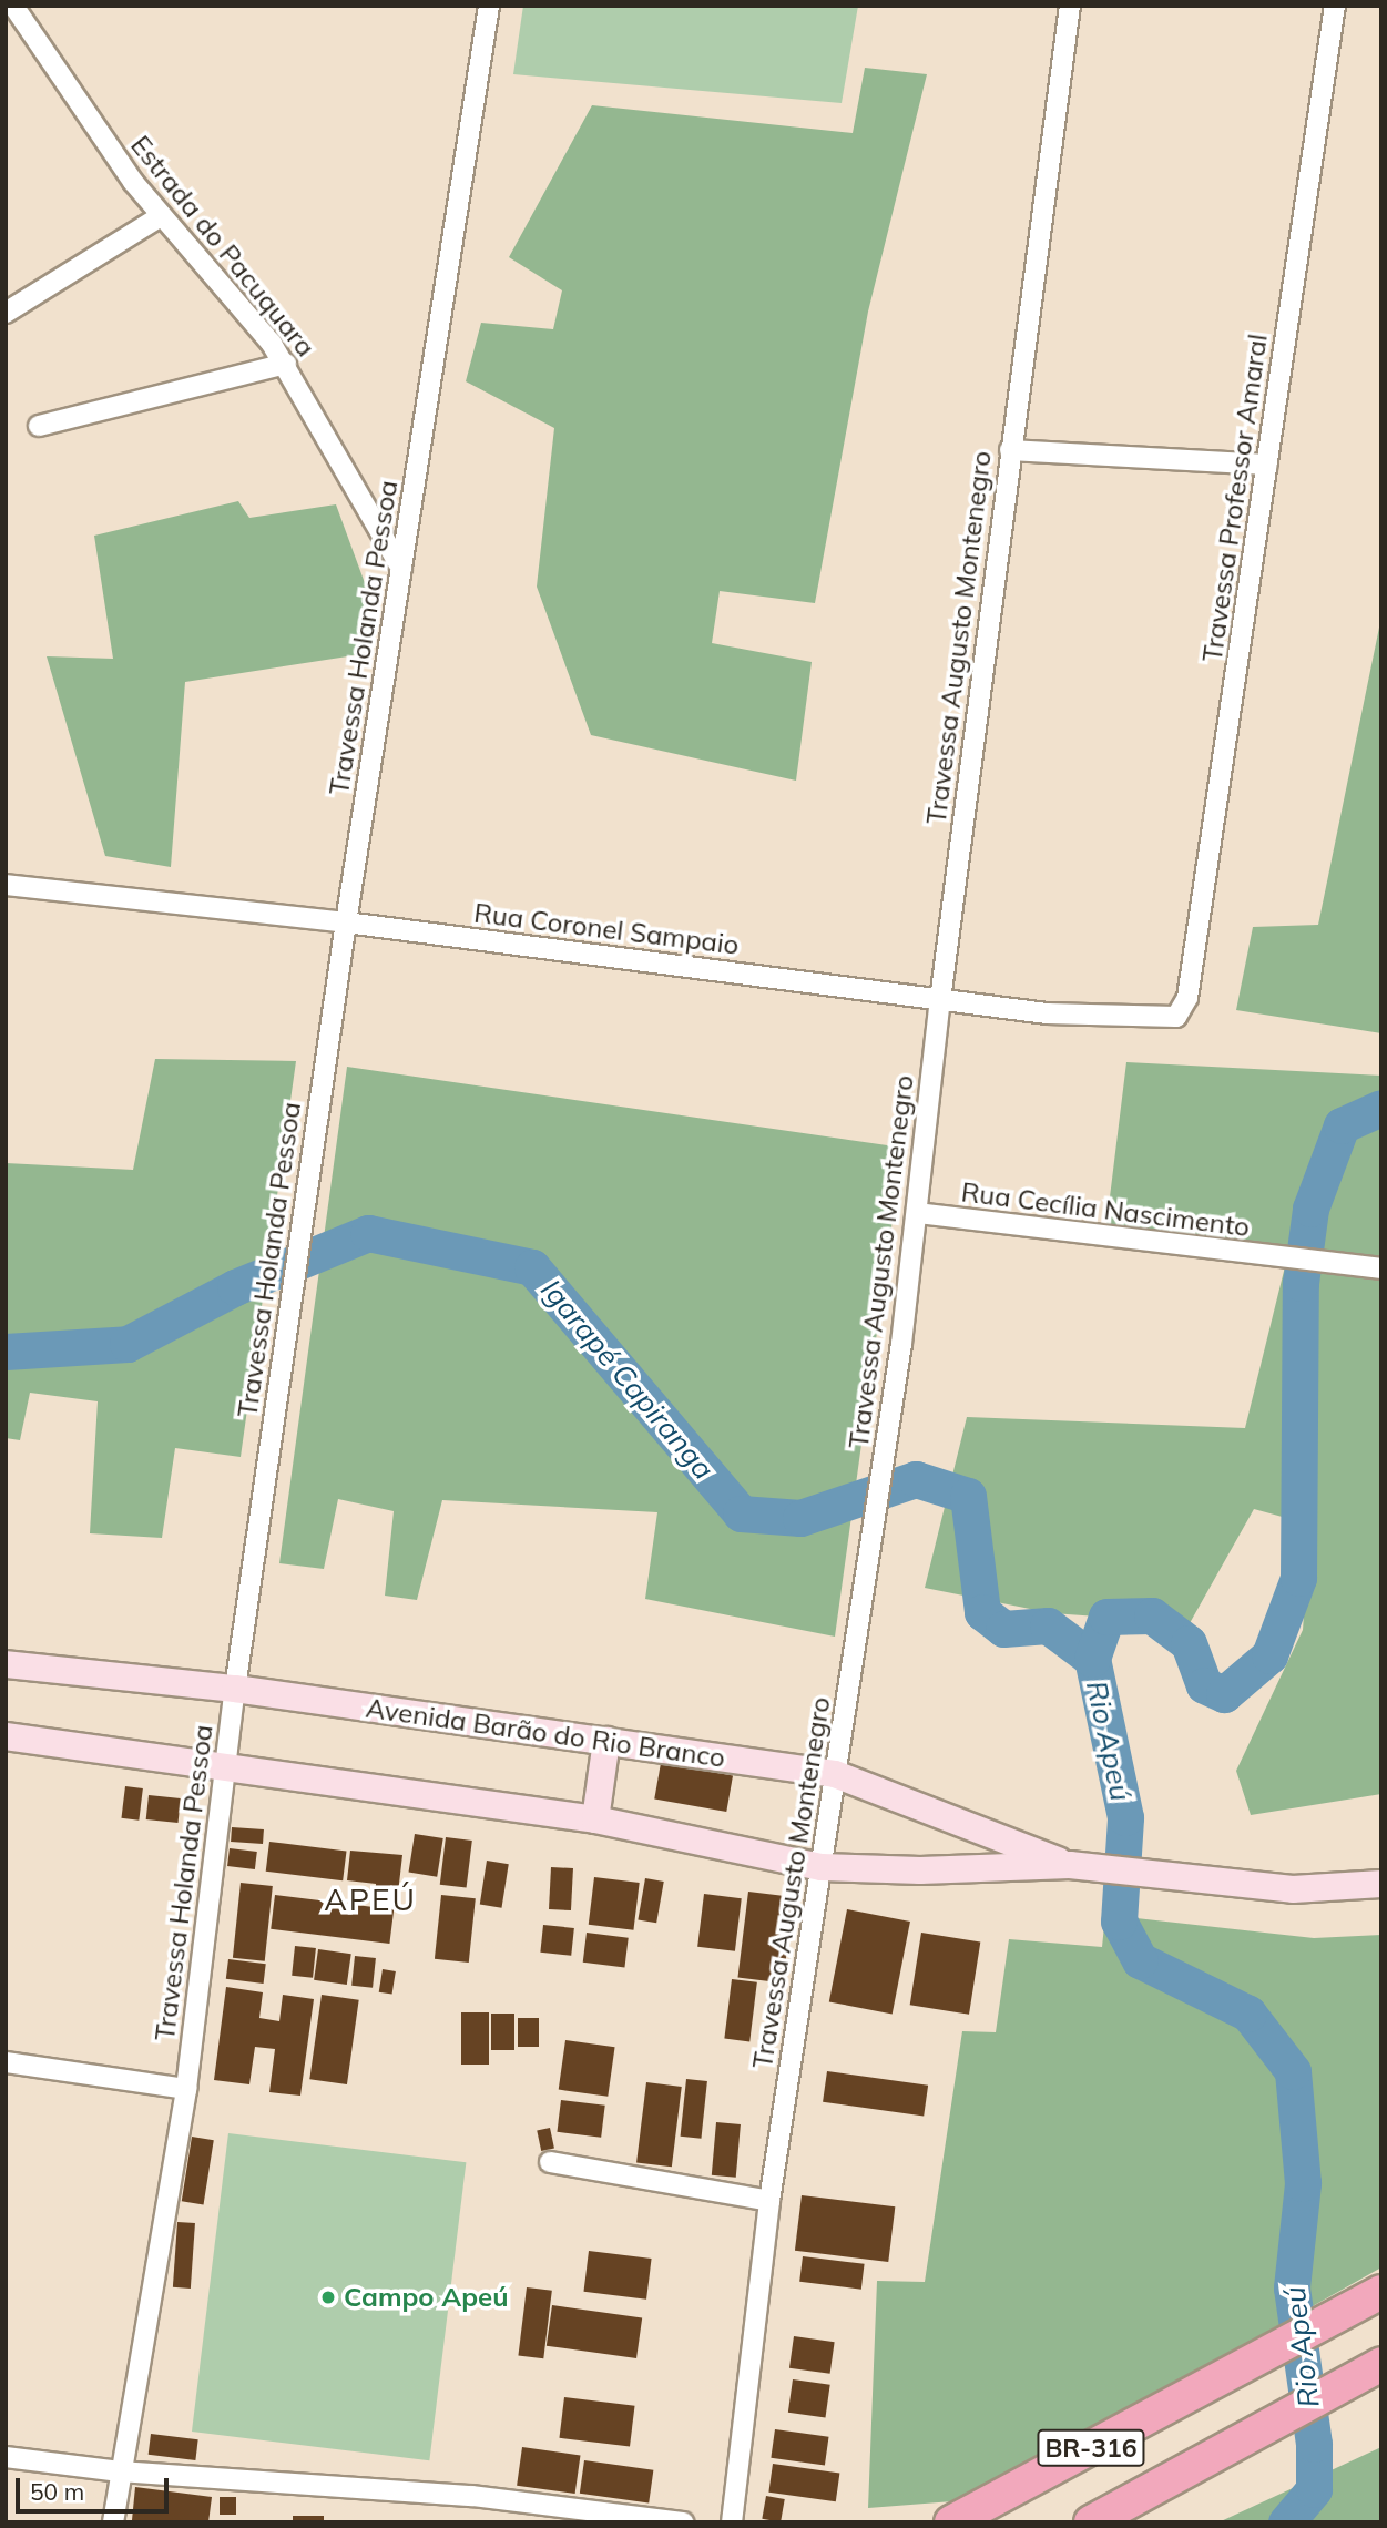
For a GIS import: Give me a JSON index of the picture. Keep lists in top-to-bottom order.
{
  "streets": {
    "highway": ["BR-316"],
    "main road": ["Avenida Barão do Rio Branco"],
    "street": [
      "Estrada do Pacuquara",
      "Travessa Professor Amaral",
      "Travessa Holanda Pessoa",
      "Travessa Augusto Montenegro",
      "Rua Coronel Sampaio",
      "Rua Cecília Nascimento"
    ]
  },
  "crossings": [
    ["Estrada do Pacuquara", "Travessa Holanda Pessoa"],
    ["Travessa Professor Amaral", "Rua Coronel Sampaio"],
    ["Travessa Holanda Pessoa", "Rua Coronel Sampaio"],
    ["Travessa Holanda Pessoa", "Avenida Barão do Rio Branco"],
    ["Travessa Augusto Montenegro", "Rua Coronel Sampaio"],
    ["Travessa Augusto Montenegro", "Rua Cecília Nascimento"],
    ["Travessa Augusto Montenegro", "Avenida Barão do Rio Branco"]
  ],
  "districts": ["APEÚ"],
  "water": ["Igarapé Capiranga", "Rio Apeú"],
  "places": ["Campo Apeú"],
  "scale_bar": "50 m"
}
